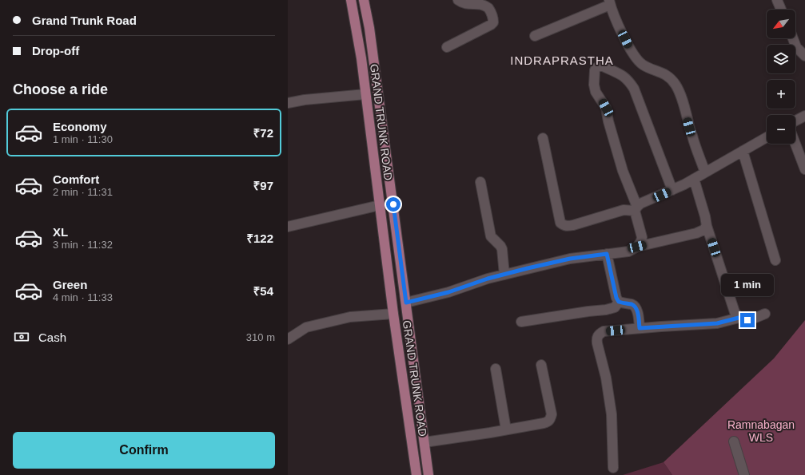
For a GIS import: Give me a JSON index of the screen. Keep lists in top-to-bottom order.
{
  "streets": {
    "main road": ["GRAND TRUNK ROAD"]
  },
  "districts": ["INDRAPRASTHA"],
  "parks": ["Ramnabagan WLS"],
  "north": "bottom left",
  "page": {
    "banner": ["Grand Trunk Road", "Drop-off"],
    "map_buttons": ["+", "−"],
    "heading": "Choose a ride",
    "list": [
      {
        "name": "Economy",
        "note": "1 min · 11:30",
        "value": "₹72"
      },
      {
        "name": "Comfort",
        "note": "2 min · 11:31",
        "value": "₹97"
      },
      {
        "name": "XL",
        "note": "3 min · 11:32",
        "value": "₹122"
      },
      {
        "name": "Green",
        "note": "4 min · 11:33",
        "value": "₹54"
      }
    ],
    "bubble": "1 min",
    "pay": ["Cash", "310 m"],
    "buttons": "Confirm"
  }
}
